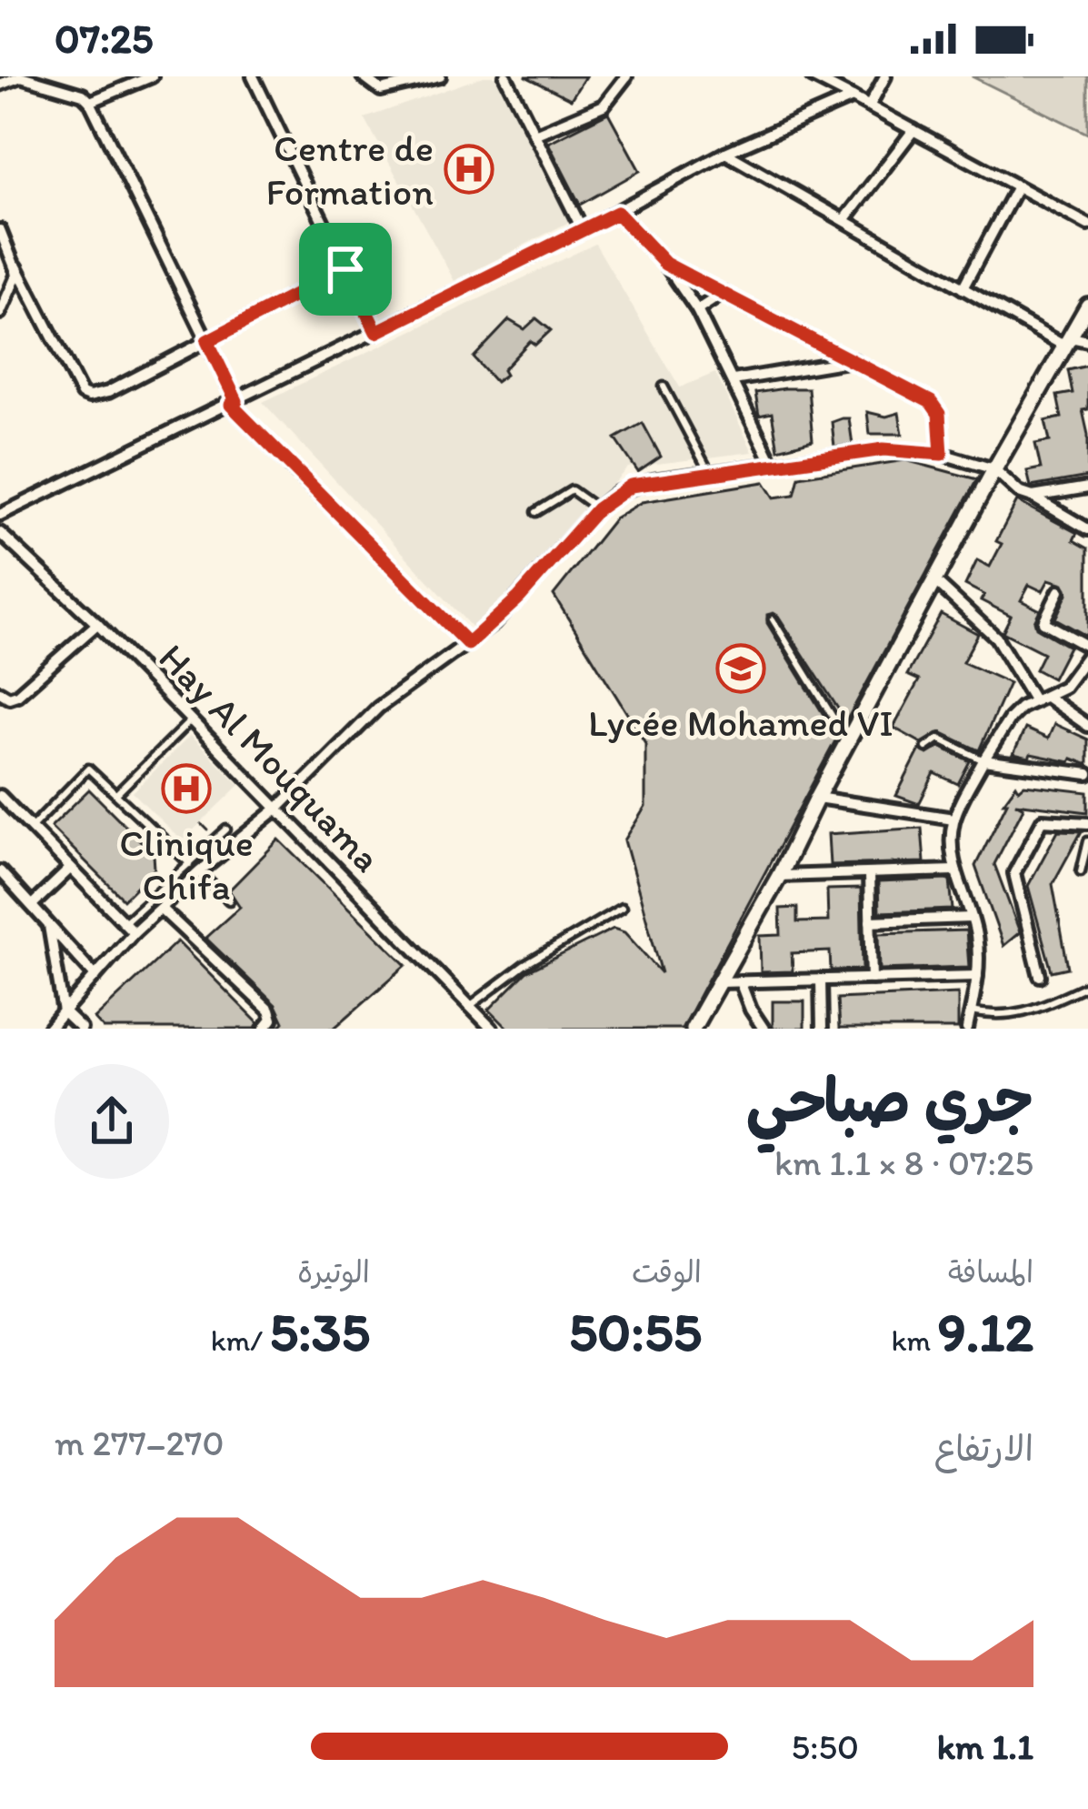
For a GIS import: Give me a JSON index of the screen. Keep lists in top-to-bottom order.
{
  "streets": {
    "street": ["Hay Al Mouquama"]
  },
  "places": {
    "hospital": ["Centre de Formation", "Clinique Chifa"],
    "school or university": ["Lycée Mohamed VI"]
  },
  "page": {
    "status": "07:25",
    "heading": ["جري صباحي", "07:25 · 8 × 1.1 km"],
    "stats": [
      ["المسافة", "9.12 km"],
      ["الوقت", "50:55"],
      ["الوتيرة", "5:35 /km"]
    ],
    "chart": ["الارتفاع", "270–277 m"],
    "list": [
      {
        "name": "1.1 km",
        "note": "5:50"
      }
    ]
  }
}
